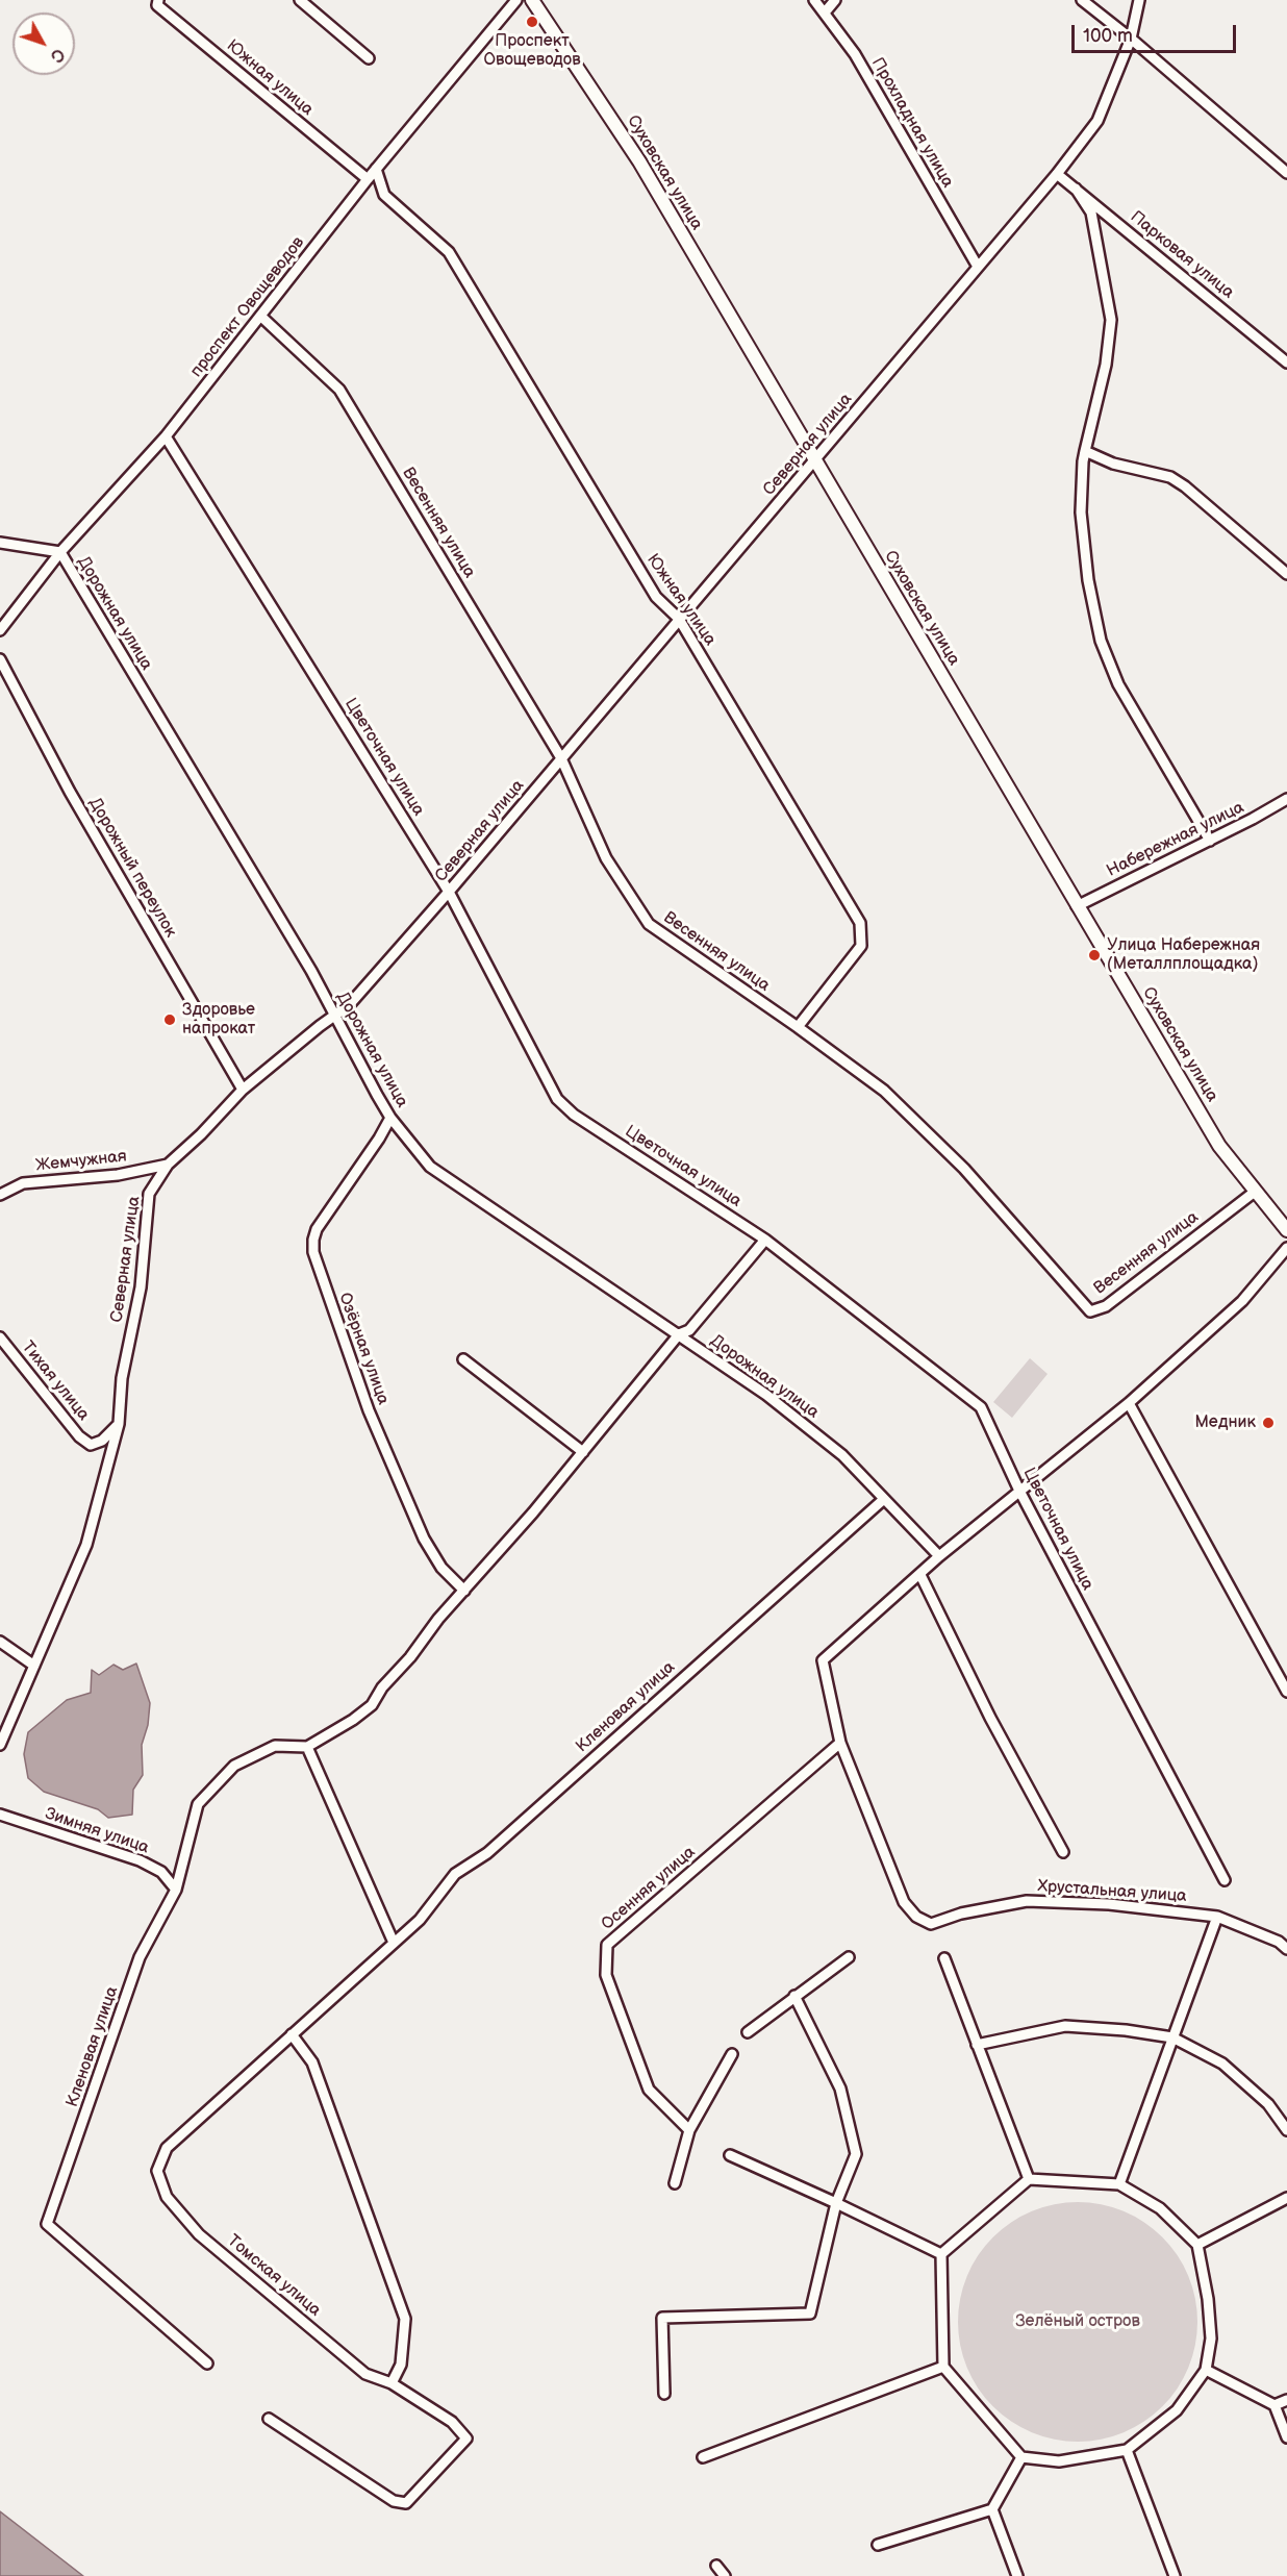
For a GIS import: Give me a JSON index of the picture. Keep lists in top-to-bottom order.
{
  "streets": {
    "street": [
      "Южная улица",
      "Прохладная улица",
      "Суховская улица",
      "Парковая улица",
      "проспект Овощеводов",
      "Северная улица",
      "Весенняя улица",
      "Дорожная улица",
      "Цветочная улица",
      "Набережная улица",
      "Дорожный переулок",
      "Жемчужная",
      "Озёрная улица",
      "Тихая улица",
      "Кленовая улица",
      "Зимняя улица",
      "Осенняя улица",
      "Хрустальная улица",
      "Томская улица"
    ]
  },
  "crossings": [
    ["Южная улица", "проспект Овощеводов"],
    ["Южная улица", "Северная улица"],
    ["Южная улица", "Весенняя улица"],
    ["Прохладная улица", "Северная улица"],
    ["Суховская улица", "Северная улица"],
    ["Суховская улица", "Весенняя улица"],
    ["Суховская улица", "Набережная улица"],
    ["Парковая улица", "Северная улица"],
    ["проспект Овощеводов", "Весенняя улица"],
    ["проспект Овощеводов", "Дорожная улица"],
    ["проспект Овощеводов", "Цветочная улица"],
    ["Северная улица", "Весенняя улица"],
    ["Северная улица", "Дорожная улица"],
    ["Северная улица", "Цветочная улица"],
    ["Северная улица", "Дорожный переулок"],
    ["Северная улица", "Жемчужная"],
    ["Северная улица", "Тихая улица"],
    ["Дорожная улица", "Озёрная улица"],
    ["Дорожная улица", "Кленовая улица"],
    ["Кленовая улица", "Зимняя улица"],
    ["Кленовая улица", "Томская улица"],
    ["Осенняя улица", "Хрустальная улица"]
  ],
  "parks": ["Зелёный остров"],
  "places": [
    "Проспект Овощеводов",
    "Улица Набережная (Металлплощадка)",
    "Здоровье напрокат",
    "Медник"
  ],
  "scale_bar": "100 m",
  "north": "bottom right"
}
